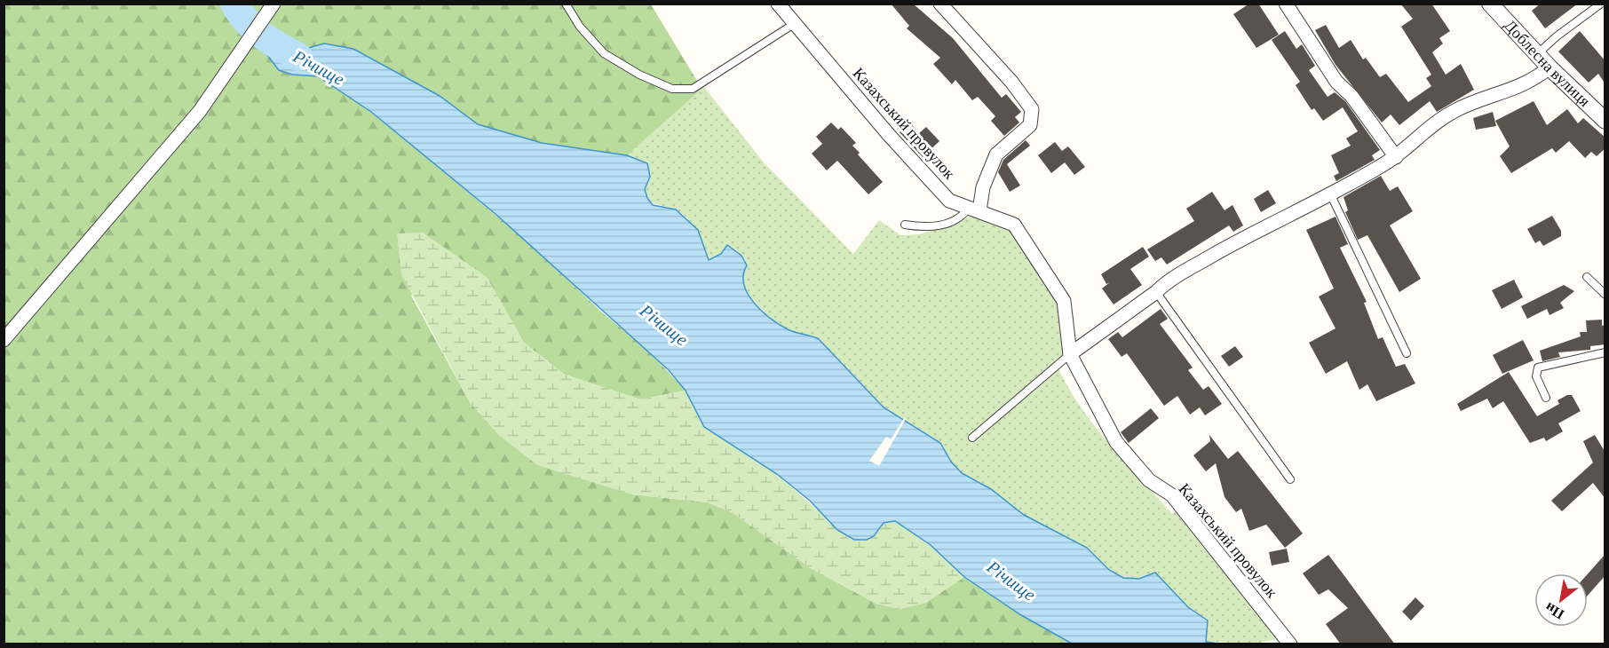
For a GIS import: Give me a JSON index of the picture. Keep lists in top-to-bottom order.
{
  "streets": {
    "street": ["Доблесна вулиця", "Казахський провулок"]
  },
  "water": ["Річище"],
  "north": "bottom left"
}
